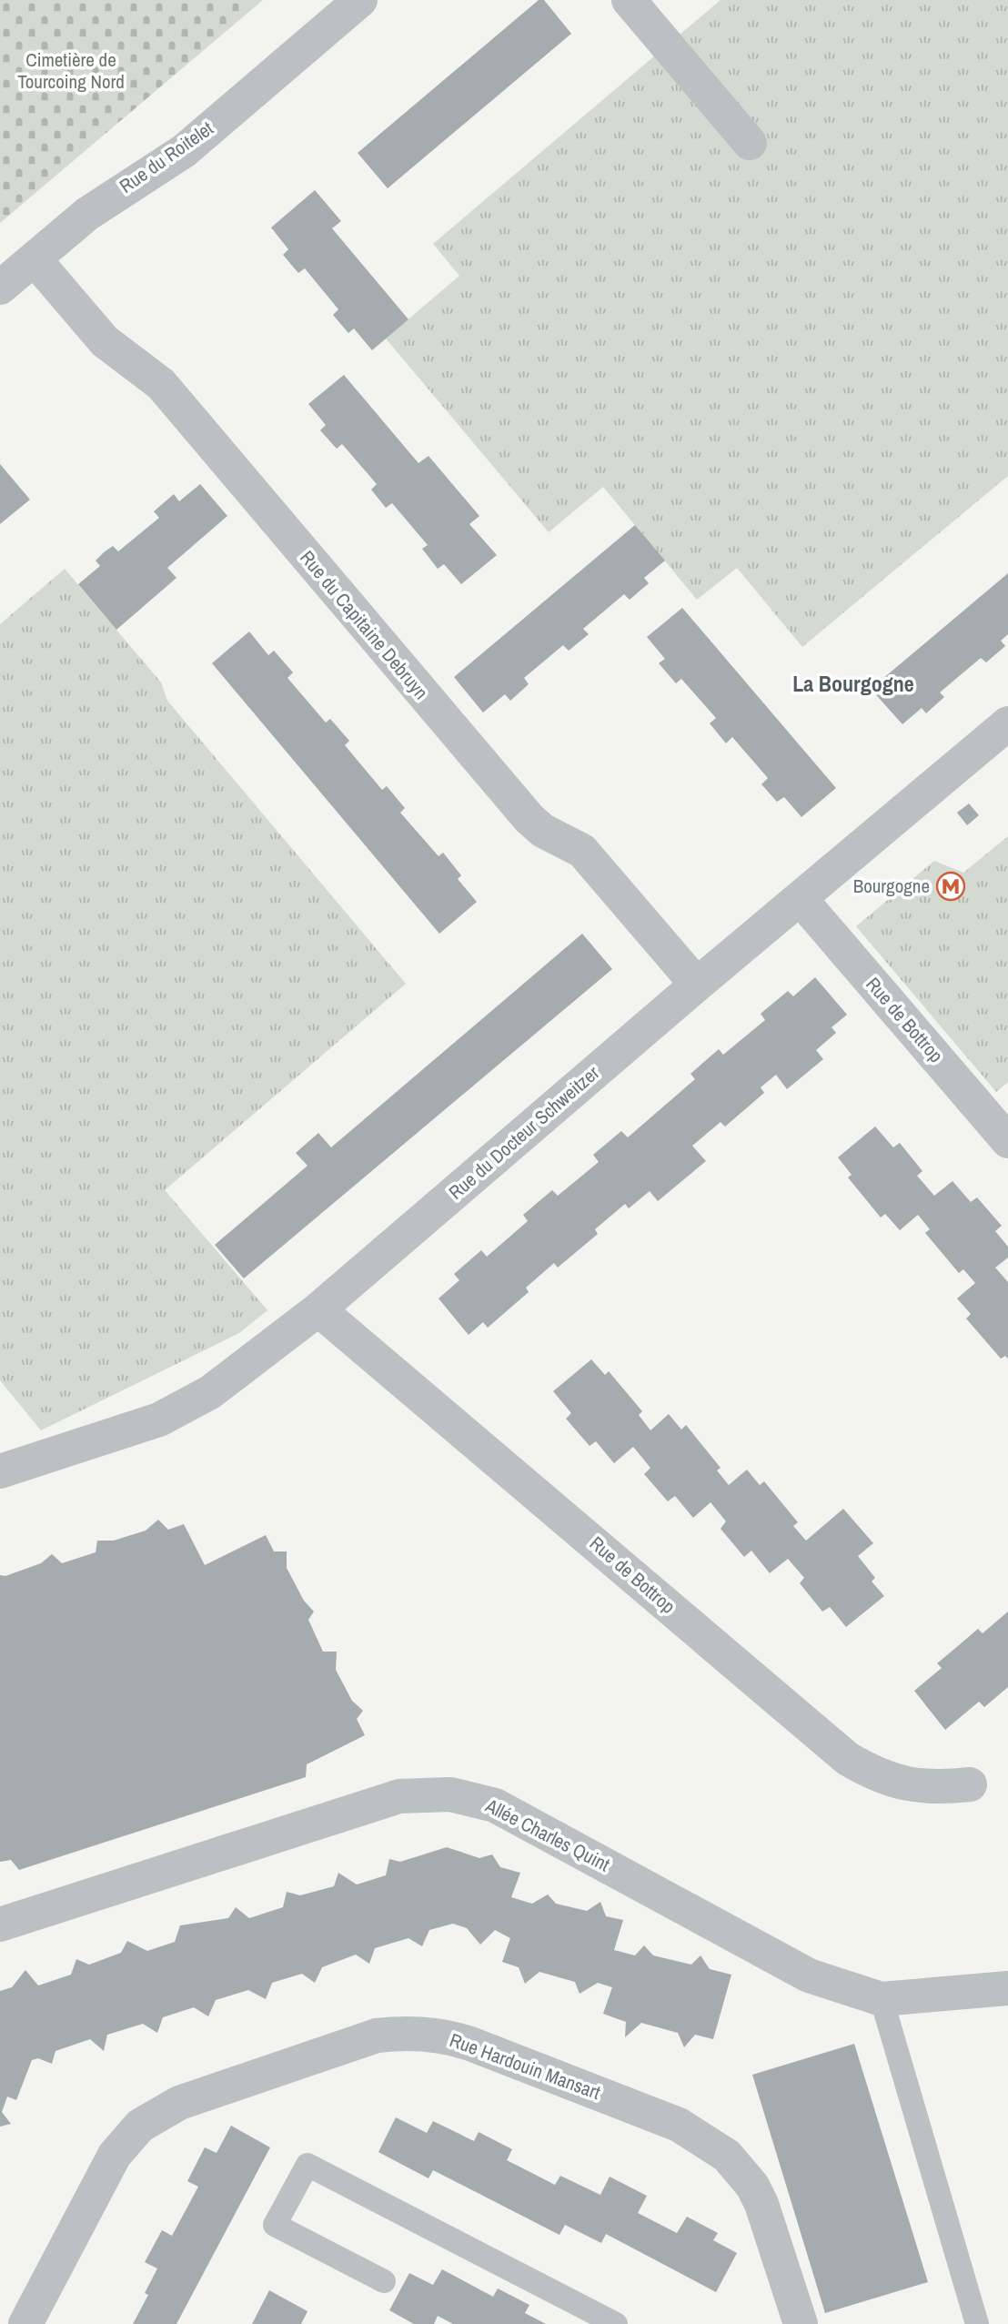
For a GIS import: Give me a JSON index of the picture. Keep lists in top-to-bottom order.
{
  "streets": {
    "street": [
      "Rue du Roitelet",
      "Rue du Capitaine Debruyn",
      "Rue de Bottrop",
      "Rue du Docteur Schweitzer",
      "Allée Charles Quint",
      "Rue Hardouin Mansart"
    ]
  },
  "crossings": [
    ["Rue du Roitelet", "Rue du Capitaine Debruyn"],
    ["Rue du Capitaine Debruyn", "Rue du Docteur Schweitzer"],
    ["Rue de Bottrop", "Rue du Docteur Schweitzer"]
  ],
  "districts": ["La Bourgogne"],
  "parks": ["Cimetière de Tourcoing Nord"],
  "places": {
    "metro station": ["Bourgogne"]
  }
}
